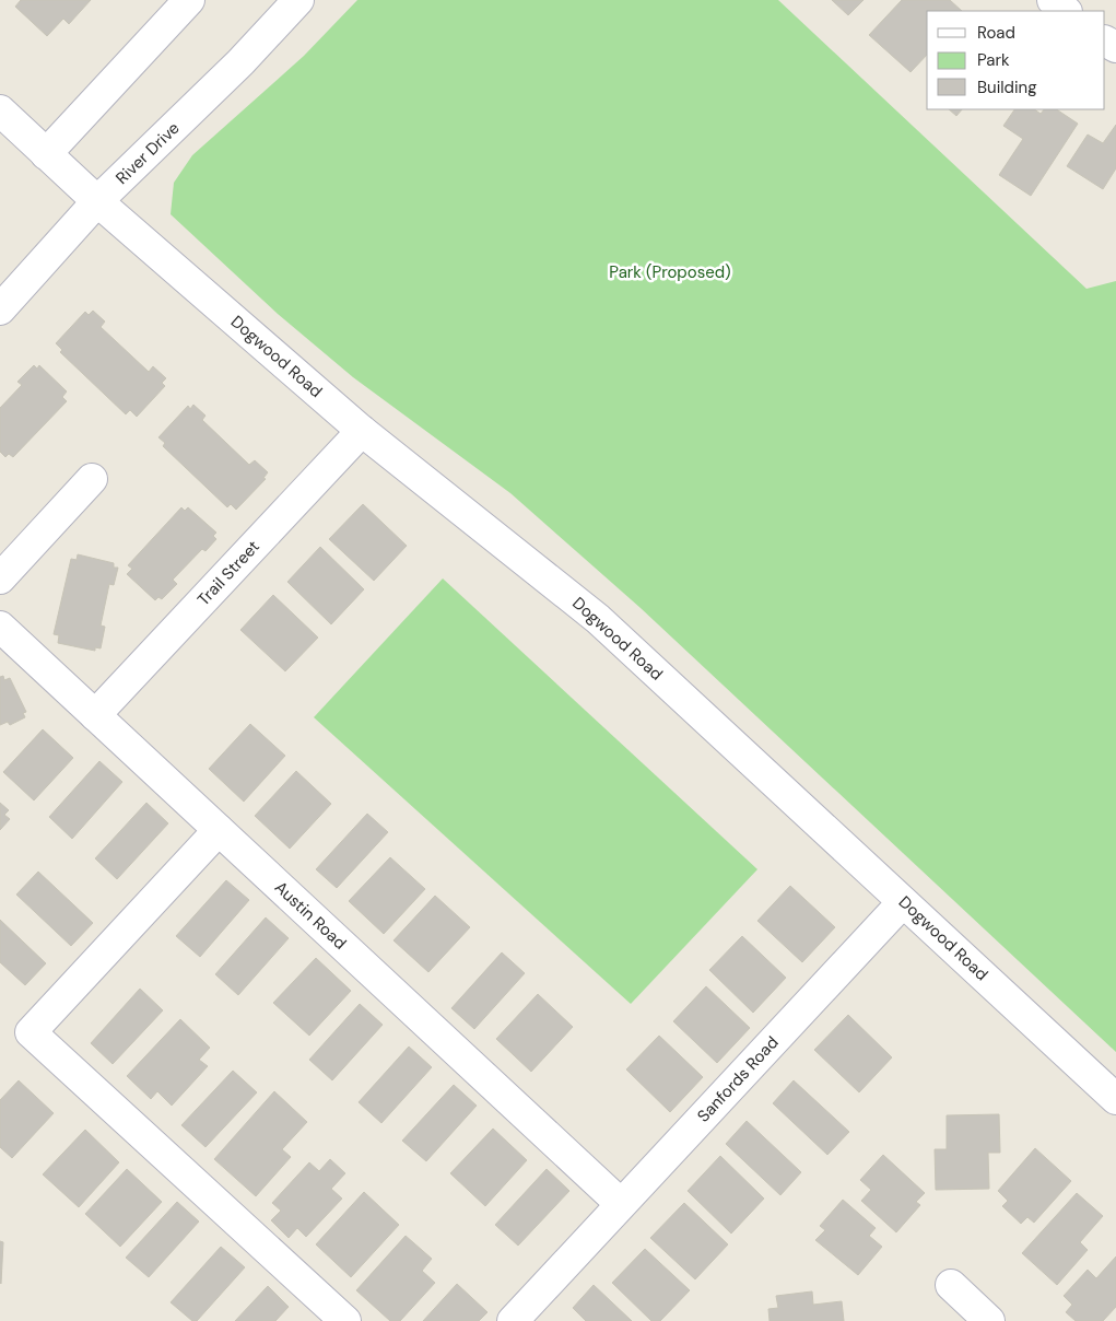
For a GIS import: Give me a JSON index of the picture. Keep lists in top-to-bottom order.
{
  "streets": {
    "street": [
      "River Drive",
      "Dogwood Road",
      "Trail Street",
      "Austin Road",
      "Sanfords Road"
    ]
  },
  "crossings": [
    ["River Drive", "Dogwood Road"],
    ["Dogwood Road", "Trail Street"],
    ["Dogwood Road", "Sanfords Road"],
    ["Trail Street", "Austin Road"],
    ["Austin Road", "Sanfords Road"]
  ],
  "parks": ["Park (Proposed)"],
  "legend": ["Road", "Park", "Building"]
}
